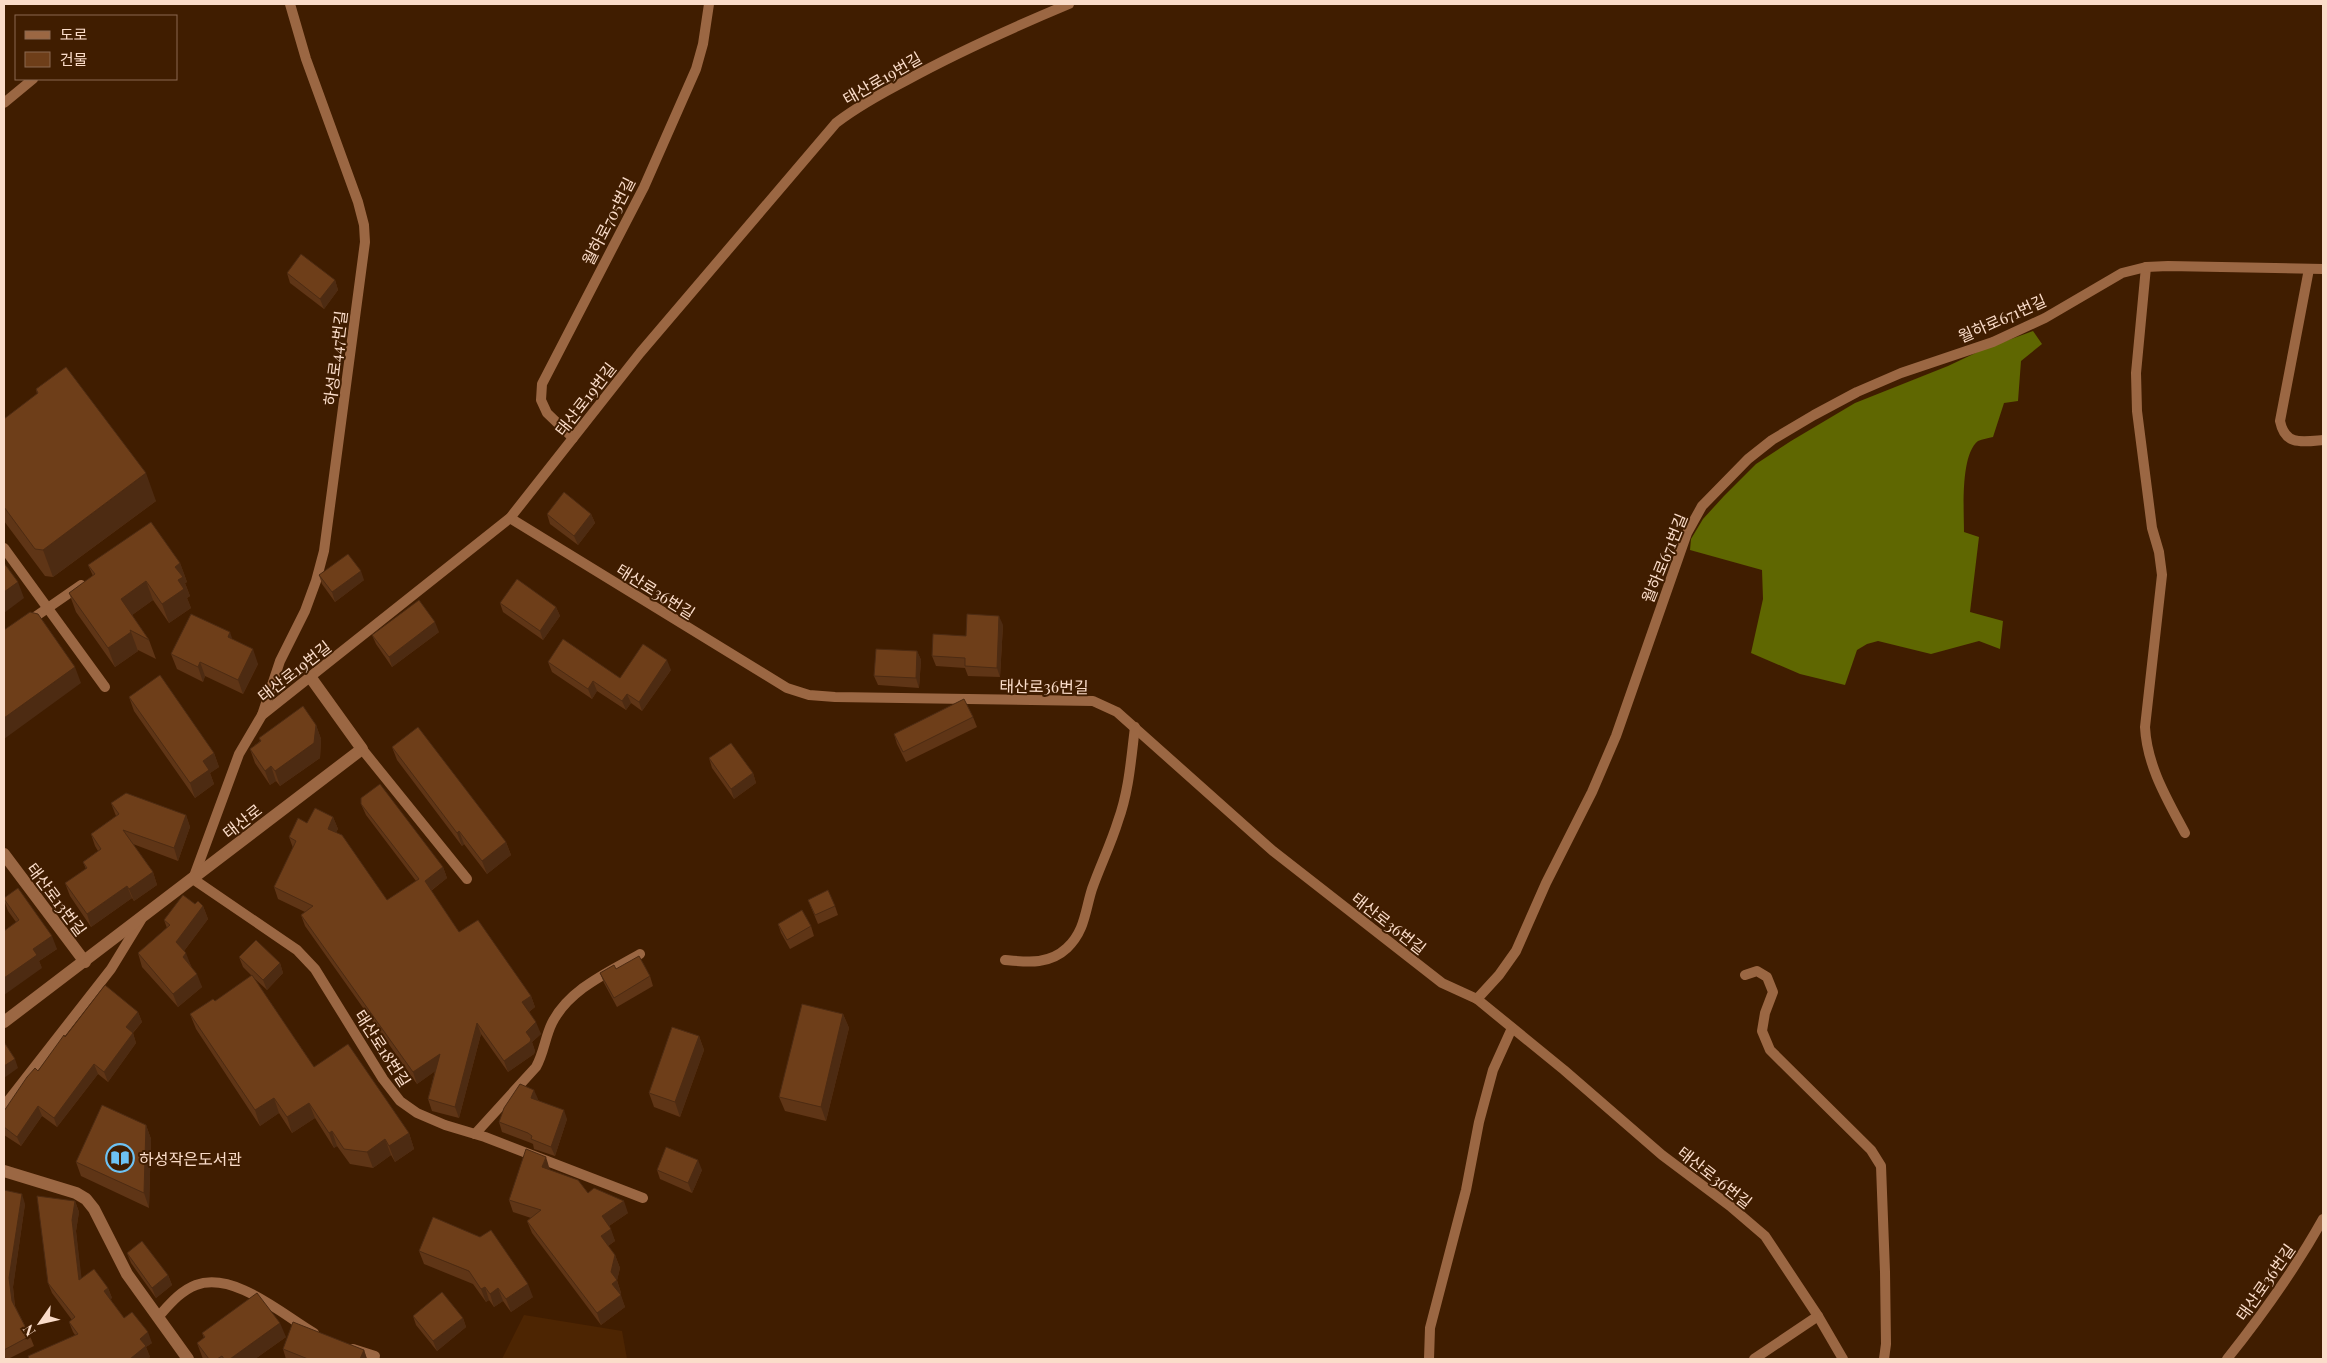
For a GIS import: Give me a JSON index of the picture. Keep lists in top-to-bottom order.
{
  "streets": {
    "street": ["태산로", "태산로13번길"],
    "lane": [
      "태산로19번길",
      "월하로705번길",
      "월하로671번길",
      "하성로447번길",
      "태산로36번길",
      "태산로18번길"
    ]
  },
  "crossings": [
    ["태산로19번길", "월하로705번길"],
    ["태산로19번길", "하성로447번길"],
    ["태산로19번길", "태산로36번길"],
    ["태산로19번길", "태산로"],
    ["태산로19번길", "태산로18번길"],
    ["월하로671번길", "태산로36번길"],
    ["태산로", "태산로13번길"],
    ["태산로", "태산로18번길"]
  ],
  "places": {
    "library": ["하성작은도서관"]
  },
  "legend": ["도로", "건물"],
  "north": "bottom left"
}
